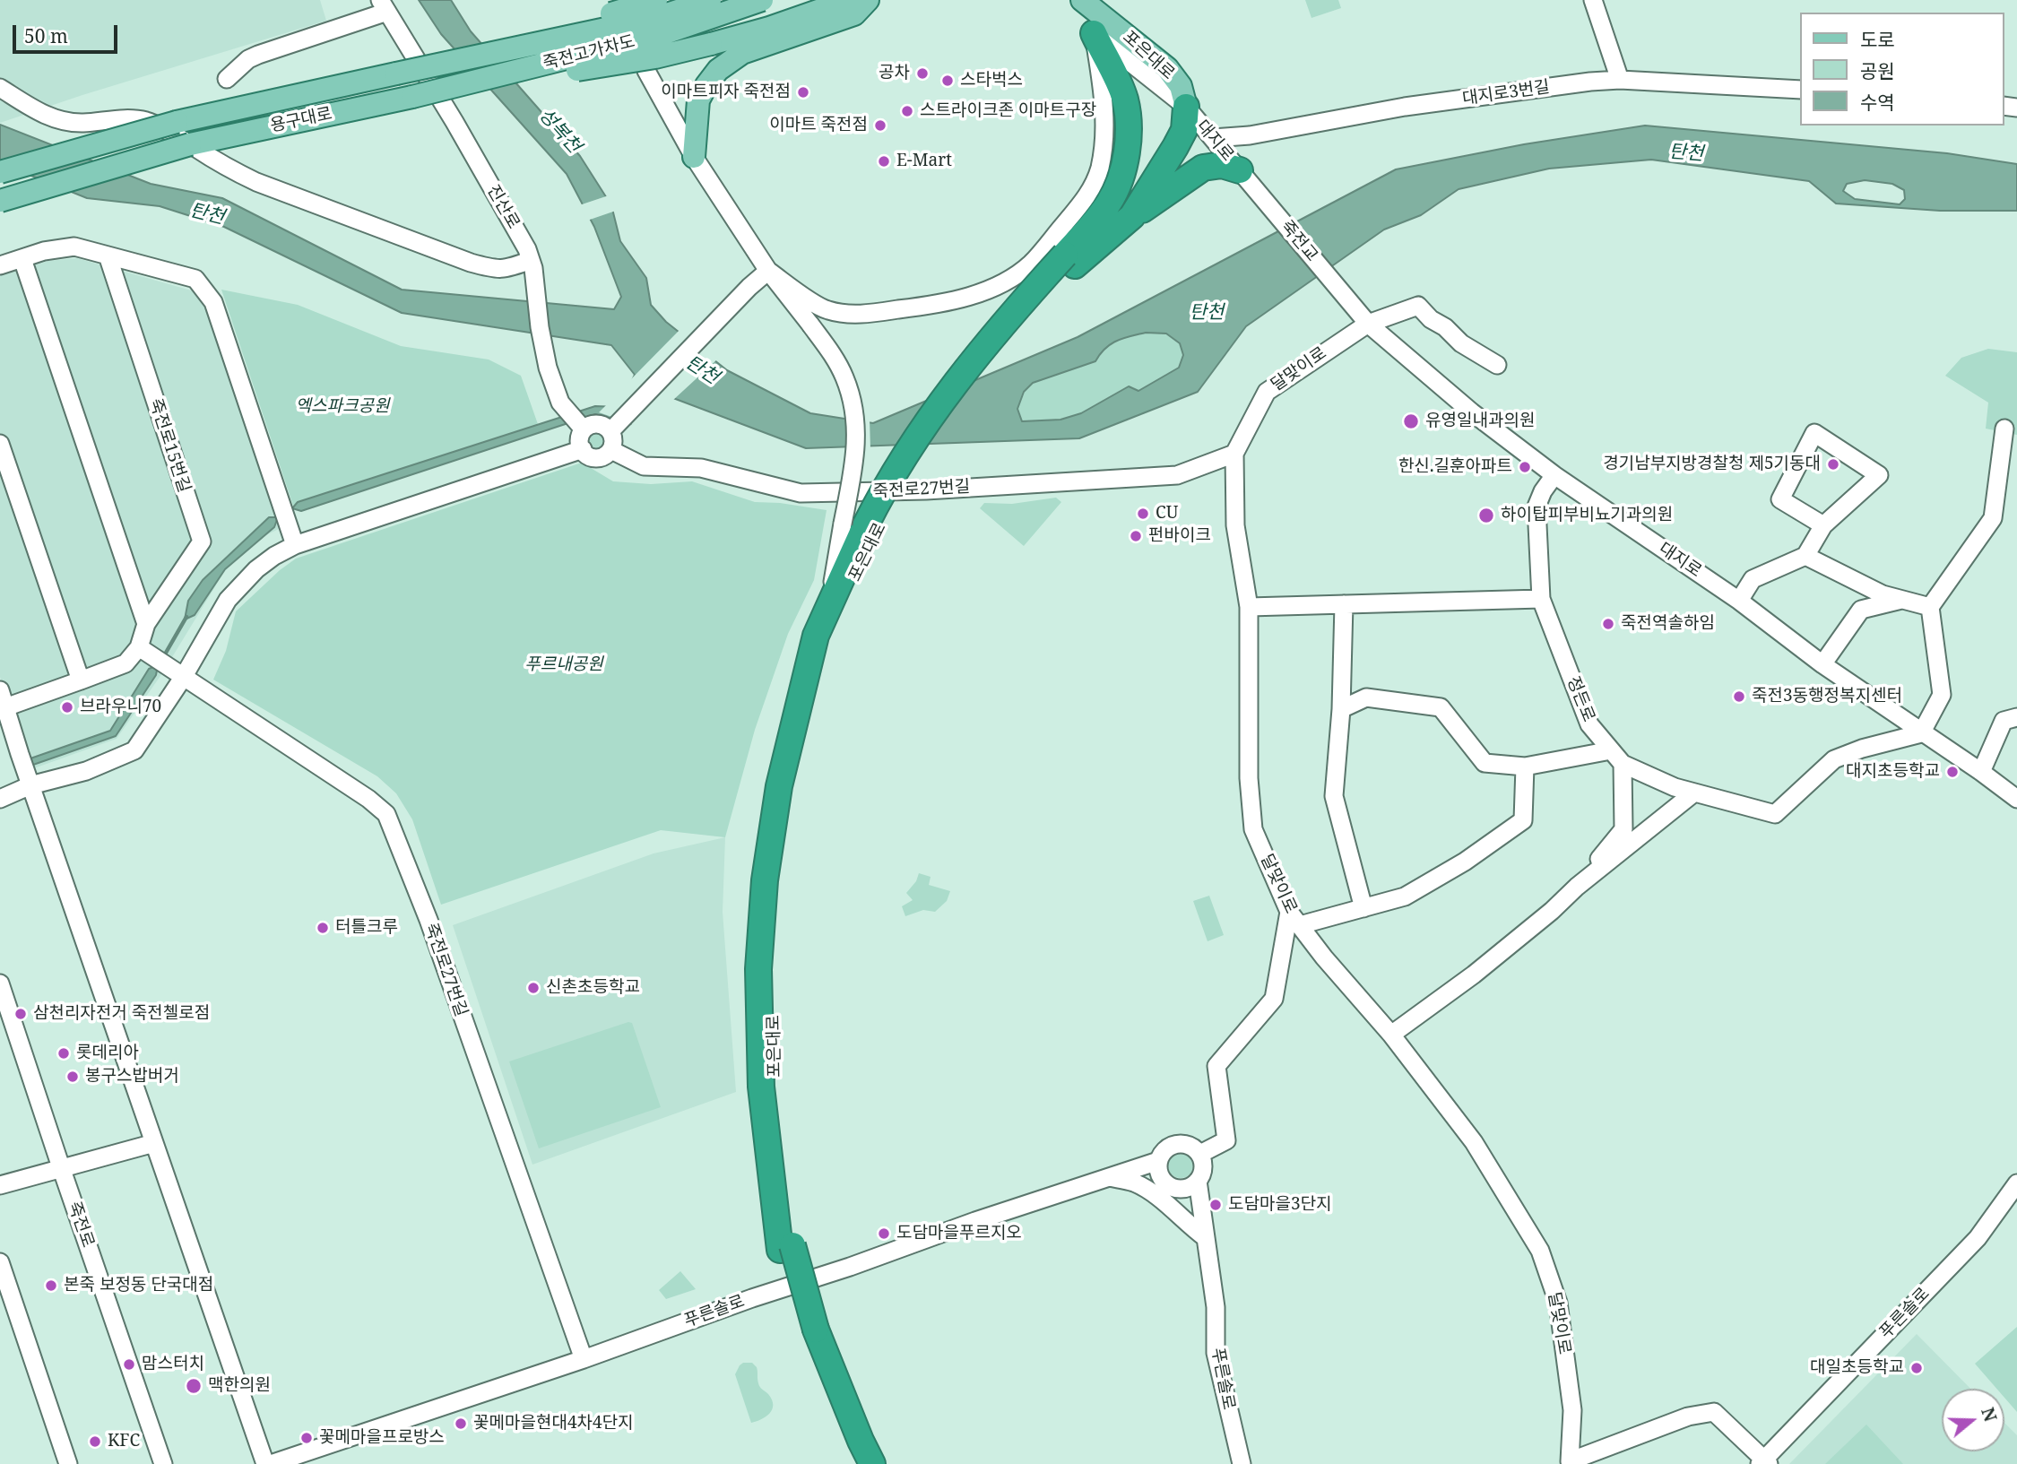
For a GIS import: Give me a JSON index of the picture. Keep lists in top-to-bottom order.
{
  "streets": {
    "highway": ["포은대로"],
    "main road": ["죽전고가차도", "용구대로"],
    "street": [
      "대지로3번길",
      "대지로",
      "진산로",
      "죽전교",
      "달맞이로",
      "죽전로15번길",
      "죽전로27번길",
      "정든로",
      "죽전로",
      "푸른솔로"
    ]
  },
  "crossings": [
    ["죽전고가차도", "용구대로"],
    ["포은대로", "대지로"],
    ["대지로3번길", "대지로"],
    ["대지로", "죽전교"],
    ["대지로", "달맞이로"],
    ["대지로", "정든로"],
    ["달맞이로", "죽전로27번길"],
    ["달맞이로", "푸른솔로"],
    ["죽전로27번길", "푸른솔로"]
  ],
  "water": ["성복천", "탄천"],
  "parks": ["엑스파크공원", "푸르내공원"],
  "places": [
    "공차",
    "스타벅스",
    "이마트피자 죽전점",
    "스트라이크존 이마트구장",
    "이마트 죽전점",
    "E-Mart",
    "유영일내과의원",
    "경기남부지방경찰청 제5기동대",
    "한신.길훈아파트",
    "CU",
    "하이탑피부비뇨기과의원",
    "펀바이크",
    "죽전역솔하임",
    "죽전3동행정복지센터",
    "브라우니70",
    "대지초등학교",
    "터틀크루",
    "신촌초등학교",
    "삼천리자전거 죽전첼로점",
    "롯데리아",
    "봉구스밥버거",
    "도담마을3단지",
    "도담마을푸르지오",
    "본죽 보정동 단국대점",
    "맘스터치",
    "대일초등학교",
    "맥한의원",
    "꽃메마을현대4차4단지",
    "꽃메마을프로방스",
    "KFC"
  ],
  "legend": ["도로", "공원", "수역"],
  "scale_bar": "50 m",
  "north": "right"
}
